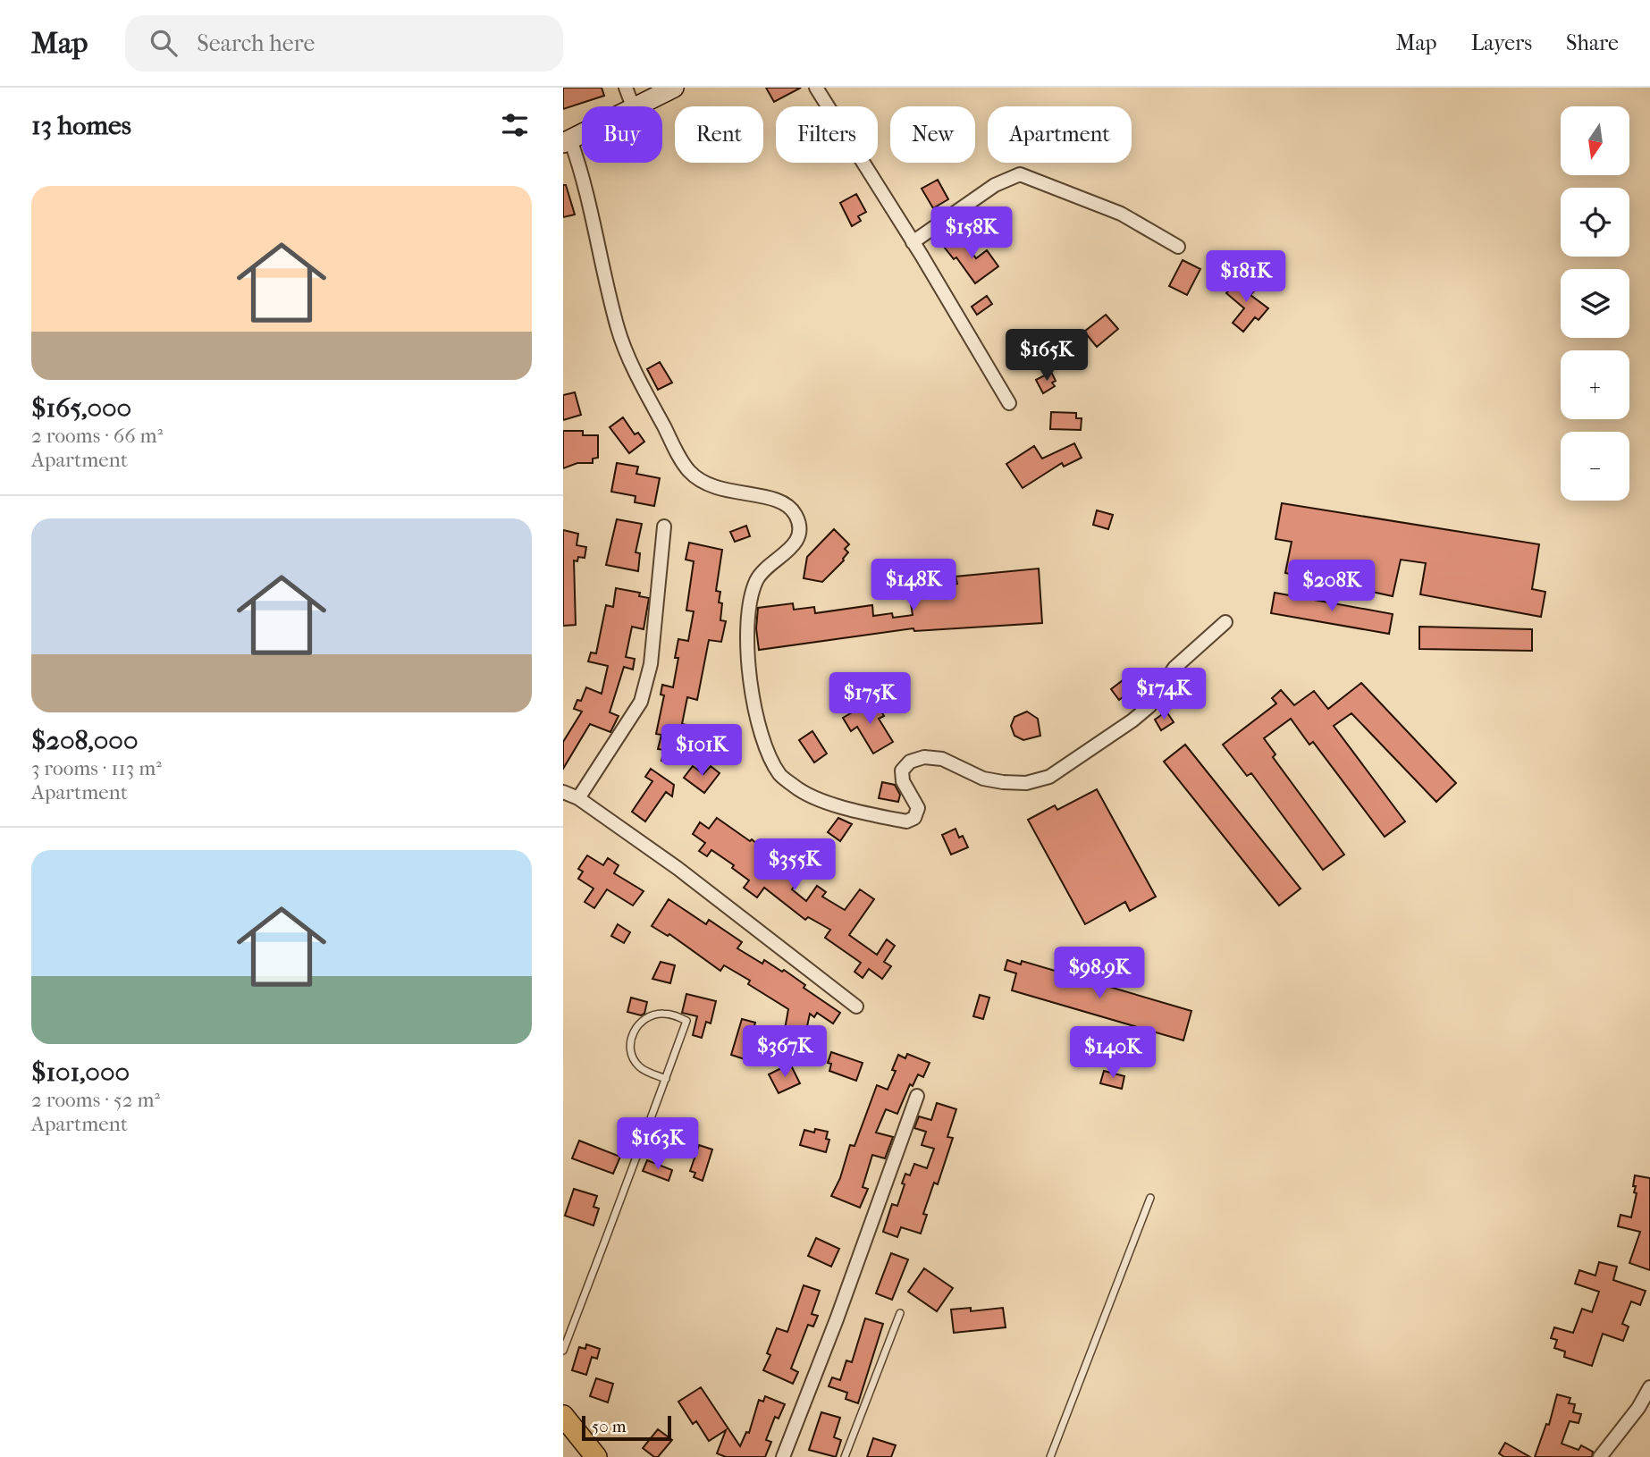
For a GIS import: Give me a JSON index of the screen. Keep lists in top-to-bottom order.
{
  "scale_bar": "50 m",
  "north": "bottom",
  "page": {
    "header": "Map",
    "search": "Search here",
    "nav": ["Map", "Layers", "Share"],
    "heading": "13 homes",
    "map_buttons": ["+", "−"],
    "chip": [
      "Buy",
      "Rent",
      "Filters",
      "New",
      "Apartment"
    ],
    "list": [
      {
        "name": "$165,000",
        "note": "2 rooms · 66 m² · Apartment"
      },
      {
        "name": "$208,000",
        "note": "3 rooms · 113 m² · Apartment"
      },
      {
        "name": "$101,000",
        "note": "2 rooms · 52 m² · Apartment"
      }
    ],
    "price": [
      "$158K",
      "$181K",
      "$165K",
      "$148K",
      "$208K",
      "$174K",
      "$175K",
      "$101K",
      "$355K",
      "$98.9K",
      "$367K",
      "$140K",
      "$163K"
    ],
    "scale": "50 m"
  }
}
